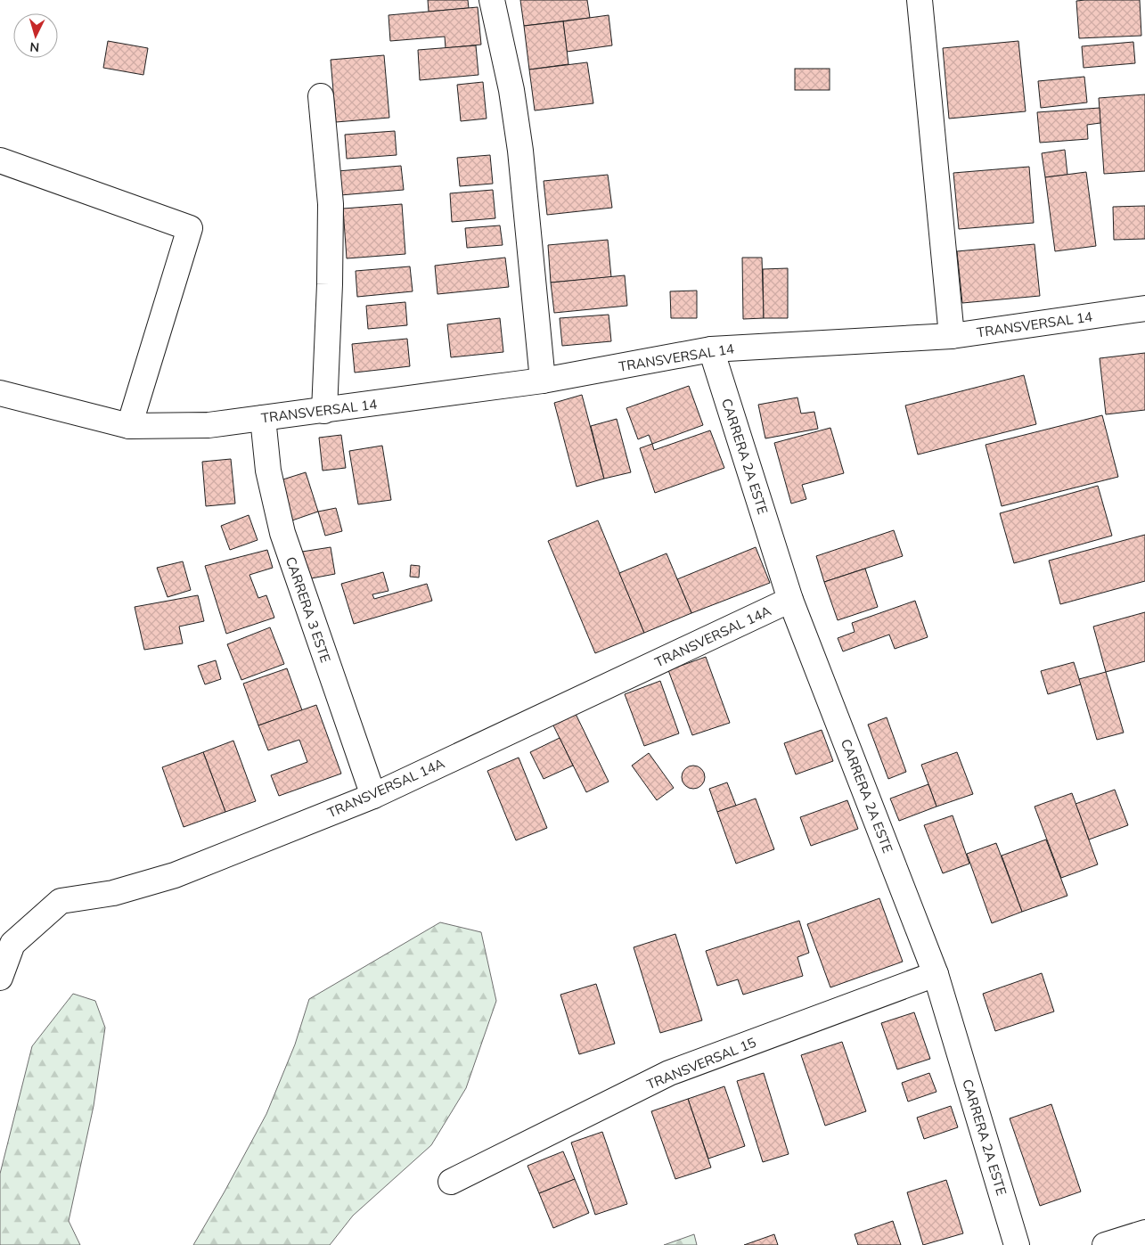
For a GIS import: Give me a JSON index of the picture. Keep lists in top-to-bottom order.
{
  "streets": {
    "street": [
      "TRANSVERSAL 14",
      "CARRERA 2A ESTE",
      "CARRERA 3 ESTE",
      "TRANSVERSAL 14A",
      "TRANSVERSAL 15"
    ]
  },
  "crossings": [
    ["TRANSVERSAL 14", "CARRERA 2A ESTE"],
    ["TRANSVERSAL 14", "CARRERA 3 ESTE"],
    ["CARRERA 2A ESTE", "TRANSVERSAL 14A"],
    ["CARRERA 2A ESTE", "TRANSVERSAL 15"],
    ["CARRERA 3 ESTE", "TRANSVERSAL 14A"]
  ],
  "north": "bottom"
}
